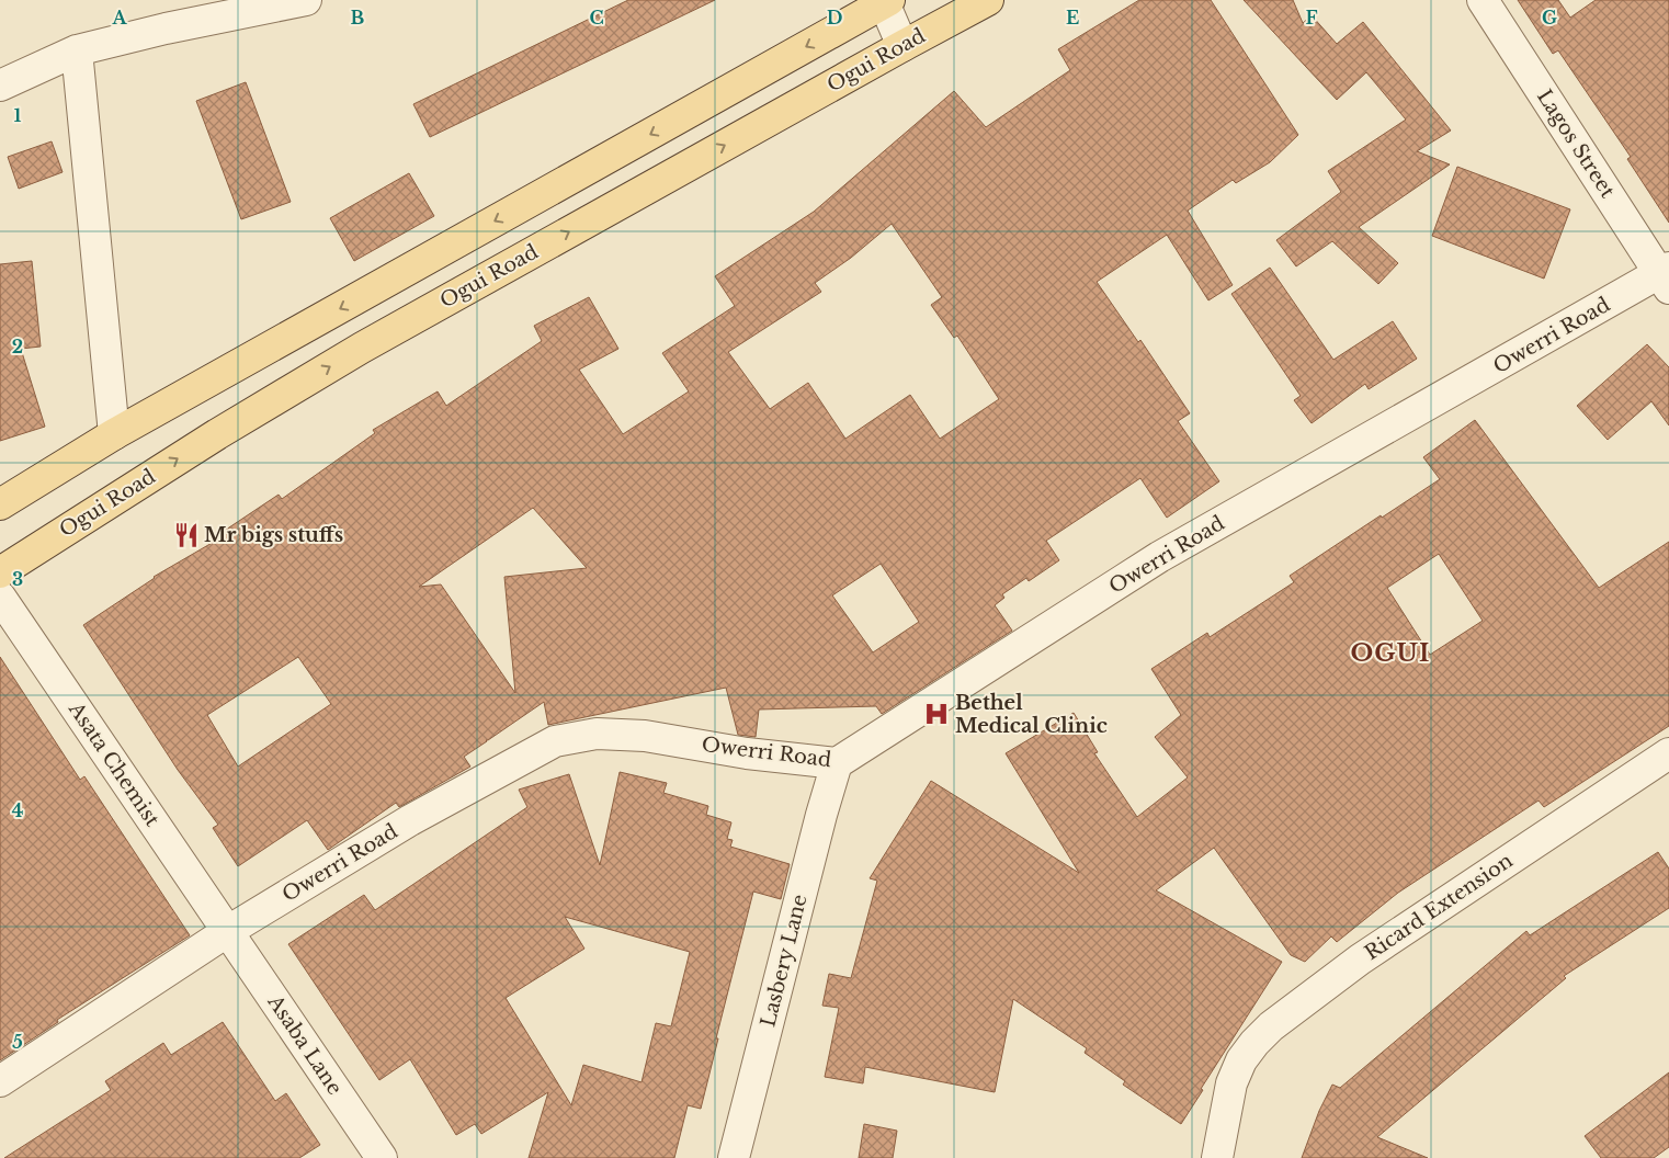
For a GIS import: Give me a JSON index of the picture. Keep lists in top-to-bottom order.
{
  "streets": {
    "main road": ["Ogui Road"],
    "street": [
      "Lagos Street",
      "Owerri Road",
      "Asata Chemist",
      "Ricard Extension",
      "Lasbery Lane",
      "Asaba Lane"
    ]
  },
  "crossings": [
    ["Lagos Street", "Owerri Road"],
    ["Owerri Road", "Asata Chemist"],
    ["Owerri Road", "Lasbery Lane"],
    ["Owerri Road", "Asaba Lane"],
    ["Asata Chemist", "Asaba Lane"]
  ],
  "districts": ["OGUI"],
  "places": {
    "restaurant": ["Mr bigs stuffs"],
    "hospital": ["Bethel Medical Clinic"]
  },
  "grid": {
    "columns": [
      "A",
      "B",
      "C",
      "D",
      "E",
      "F",
      "G"
    ],
    "rows": [
      "1",
      "2",
      "3",
      "4",
      "5"
    ]
  }
}
